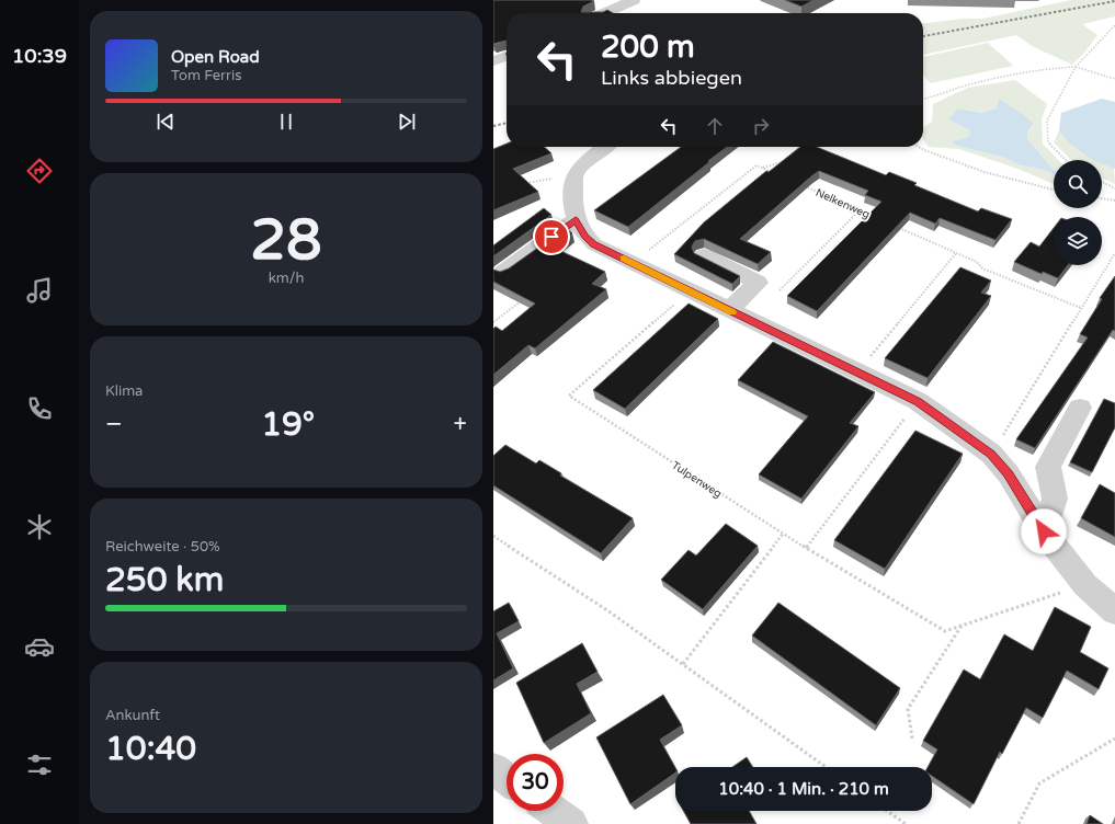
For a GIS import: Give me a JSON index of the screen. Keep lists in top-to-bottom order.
{
  "streets": {
    "path": ["Nelkenweg", "Tulpenweg"]
  },
  "page": {
    "tabs": "10:39",
    "turn": ["200 m", "Links abbiegen"],
    "song": ["Open Road", "Tom Ferris"],
    "tile": [
      ["28", "km/h"],
      "Klima",
      ["Reichweite · 50%", "250 km"],
      ["Ankunft", "10:40"]
    ],
    "heat": ["−", "19°", "+"],
    "limit": "30",
    "trip": "10:40 · 1 Min. · 210 m"
  }
}
